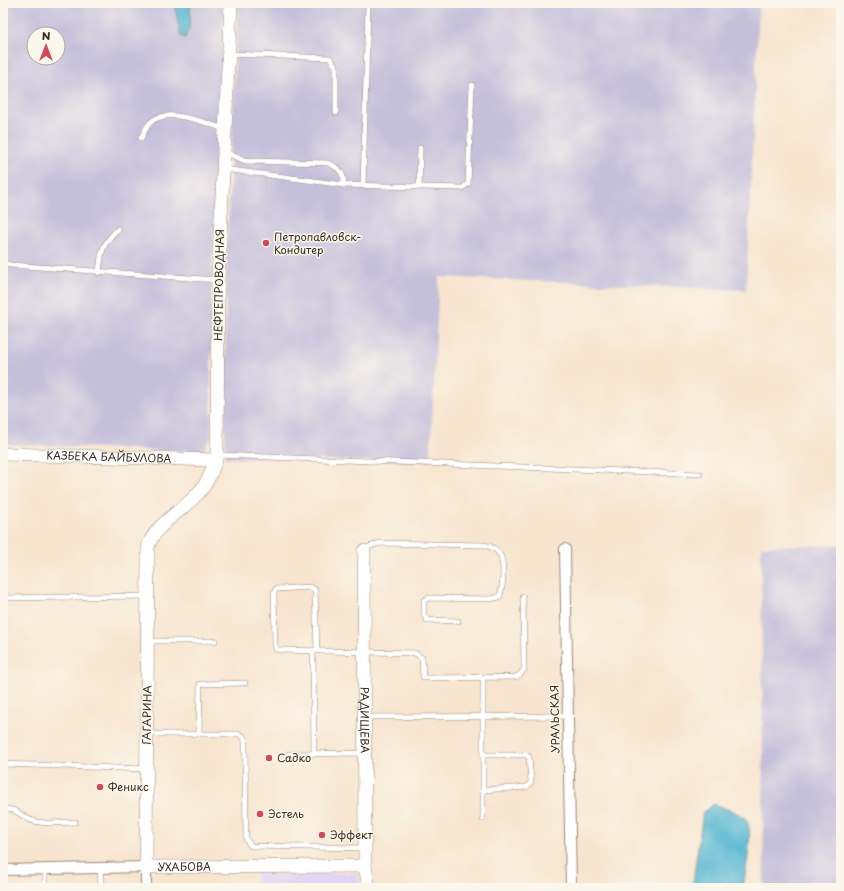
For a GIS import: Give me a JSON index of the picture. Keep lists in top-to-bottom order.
{
  "streets": {
    "street": [
      "НЕФТЕПРОВОДНАЯ",
      "КАЗБЕКА БАЙБУЛОВА",
      "ГАГАРИНА",
      "УРАЛЬСКАЯ",
      "РАДИЩЕВА",
      "УХАБОВА"
    ]
  },
  "crossings": [
    ["НЕФТЕПРОВОДНАЯ", "КАЗБЕКА БАЙБУЛОВА"],
    ["НЕФТЕПРОВОДНАЯ", "ГАГАРИНА"],
    ["ГАГАРИНА", "УХАБОВА"],
    ["РАДИЩЕВА", "УХАБОВА"]
  ],
  "places": [
    "Петропавловск- Кондитер",
    "Садко",
    "Феникс",
    "Эстель",
    "Эффект"
  ],
  "north": "top"
}
